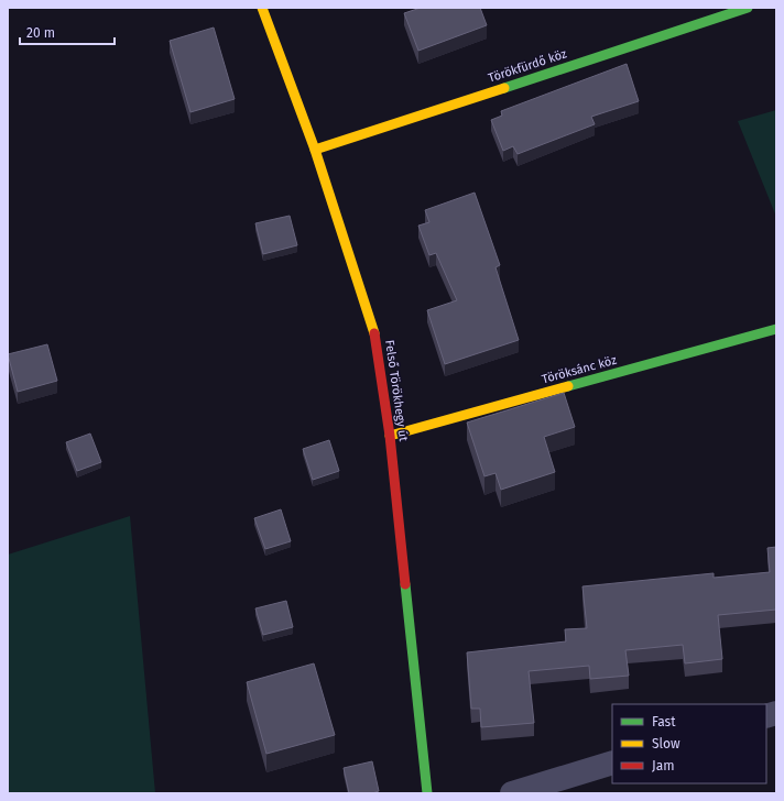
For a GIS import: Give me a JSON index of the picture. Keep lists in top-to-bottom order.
{
  "streets": {
    "street": ["Törökfürdő köz", "Töröksánc köz", "Felső Törökhegy út"]
  },
  "crossings": [
    ["Törökfürdő köz", "Felső Törökhegy út"],
    ["Töröksánc köz", "Felső Törökhegy út"]
  ],
  "legend": ["Fast", "Slow", "Jam"],
  "scale_bar": "20 m"
}
